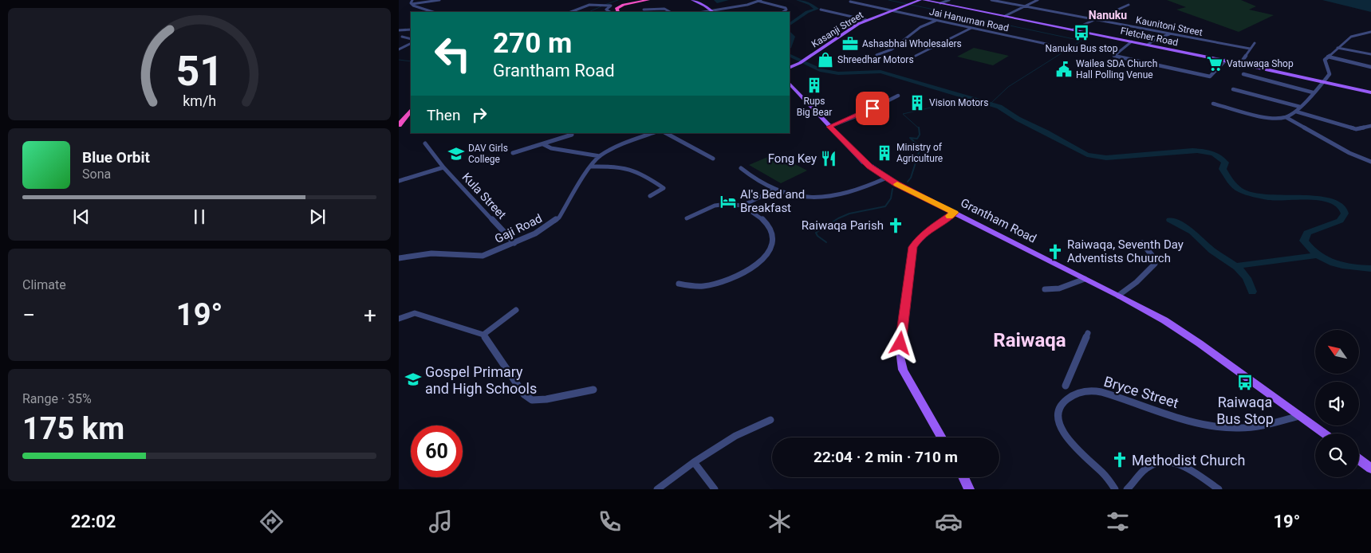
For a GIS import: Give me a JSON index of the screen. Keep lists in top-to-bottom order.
{
  "streets": {
    "main road": ["Kasanji Street", "Fletcher Road", "Grantham Road"],
    "street": [
      "Jai Hanuman Road",
      "Kaunitoni Street",
      "Kula Street",
      "Gaji Road",
      "Bryce Street"
    ]
  },
  "crossings": [
    ["Jai Hanuman Road", "Kasanji Street"],
    ["Kula Street", "Gaji Road"],
    ["Grantham Road", "Bryce Street"]
  ],
  "districts": ["Nanuku", "Raiwaqa"],
  "places": {
    "bus stop": ["Nanuku Bus stop", "Raiwaqa Bus Stop"],
    "office": ["Ashasbhai Wholesalers"],
    "shop": ["Shreedhar Motors"],
    "supermarket": ["Vatuwaqa Shop"],
    "public building": ["Wailea SDA Church Hall Polling Venue"],
    "building": ["Rups Big Bear", "Vision Motors", "Ministry of Agriculture"],
    "school or university": ["DAV Girls College", "Gospel Primary and High Schools"],
    "restaurant": ["Fong Key"],
    "hotel": ["Al's Bed and Breakfast"],
    "church": ["Raiwaqa Parish", "Raiwaqa, Seventh Day Adventists Chuurch", "Methodist Church"]
  },
  "north": "top left",
  "page": {
    "turn": ["270 m", "Grantham Road"],
    "then": "Then",
    "song": ["Blue Orbit", "Sona"],
    "tile": [
      "Climate",
      ["Range · 35%", "175 km"]
    ],
    "heat": ["−", "19°", "+"],
    "limit": "60",
    "trip": "22:04 · 2 min · 710 m",
    "tabs": ["22:02", "19°"],
    "gauge": ["51", "km/h"]
  }
}
